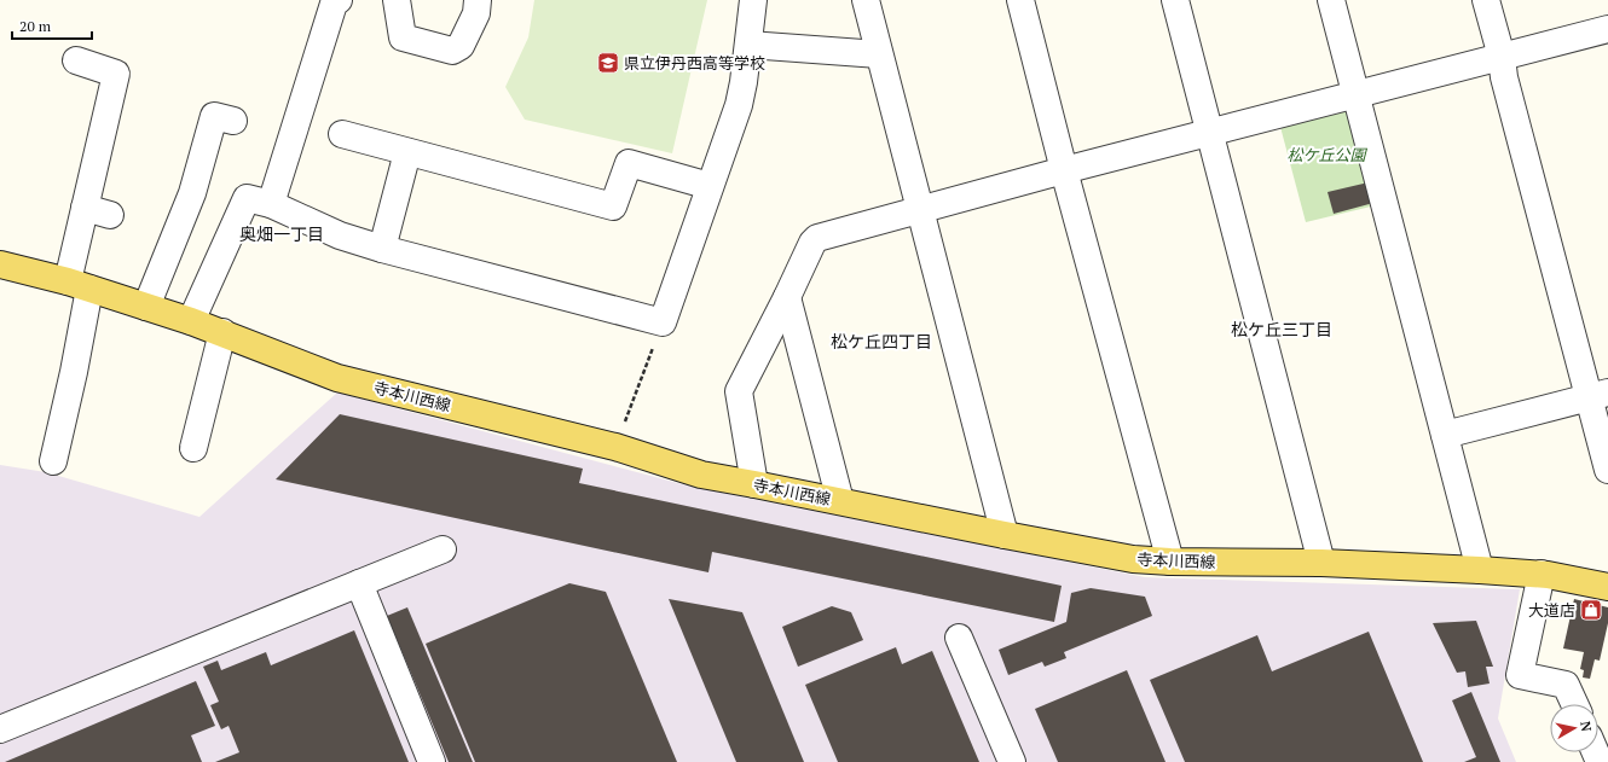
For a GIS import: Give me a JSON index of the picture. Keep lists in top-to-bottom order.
{
  "streets": {
    "main road": ["寺本川西線"]
  },
  "districts": ["奥畑一丁目", "松ケ丘三丁目", "松ケ丘四丁目"],
  "parks": ["松ケ丘公園"],
  "places": {
    "school or university": ["県立伊丹西高等学校"],
    "shop": ["大道店"]
  },
  "scale_bar": "20 m",
  "north": "right"
}
